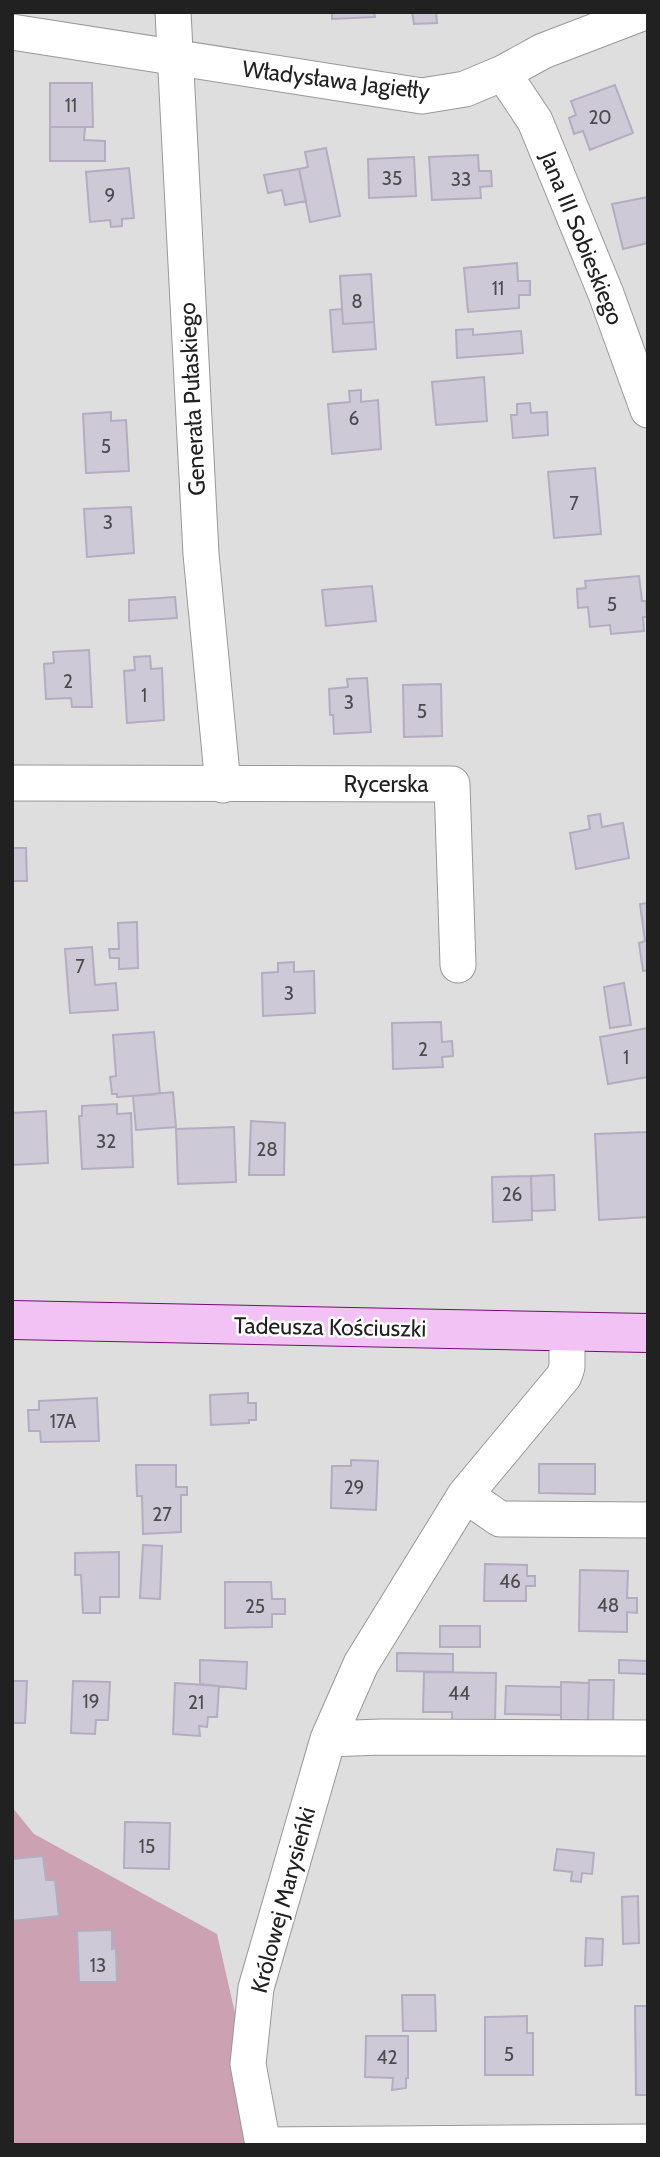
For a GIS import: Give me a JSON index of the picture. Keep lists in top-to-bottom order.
{
  "streets": {
    "main road": ["Tadeusza Kościuszki"],
    "street": [
      "Władysława Jagiełły",
      "Jana III Sobieskiego",
      "Generała Pułaskiego",
      "Rycerska",
      "Królowej Marysieńki"
    ]
  },
  "crossings": [
    ["Władysława Jagiełły", "Jana III Sobieskiego"],
    ["Władysława Jagiełły", "Generała Pułaskiego"],
    ["Generała Pułaskiego", "Rycerska"],
    ["Tadeusza Kościuszki", "Królowej Marysieńki"]
  ],
  "house_numbers": [
    "11",
    "20",
    "35",
    "33",
    "9",
    "11",
    "8",
    "6",
    "5",
    "7",
    "3",
    "5",
    "2",
    "1",
    "3",
    "5",
    "7",
    "3",
    "2",
    "1",
    "32",
    "28",
    "26",
    "17A",
    "29",
    "27",
    "46",
    "48",
    "25",
    "44",
    "19",
    "21",
    "15",
    "13",
    "5",
    "42"
  ]
}
